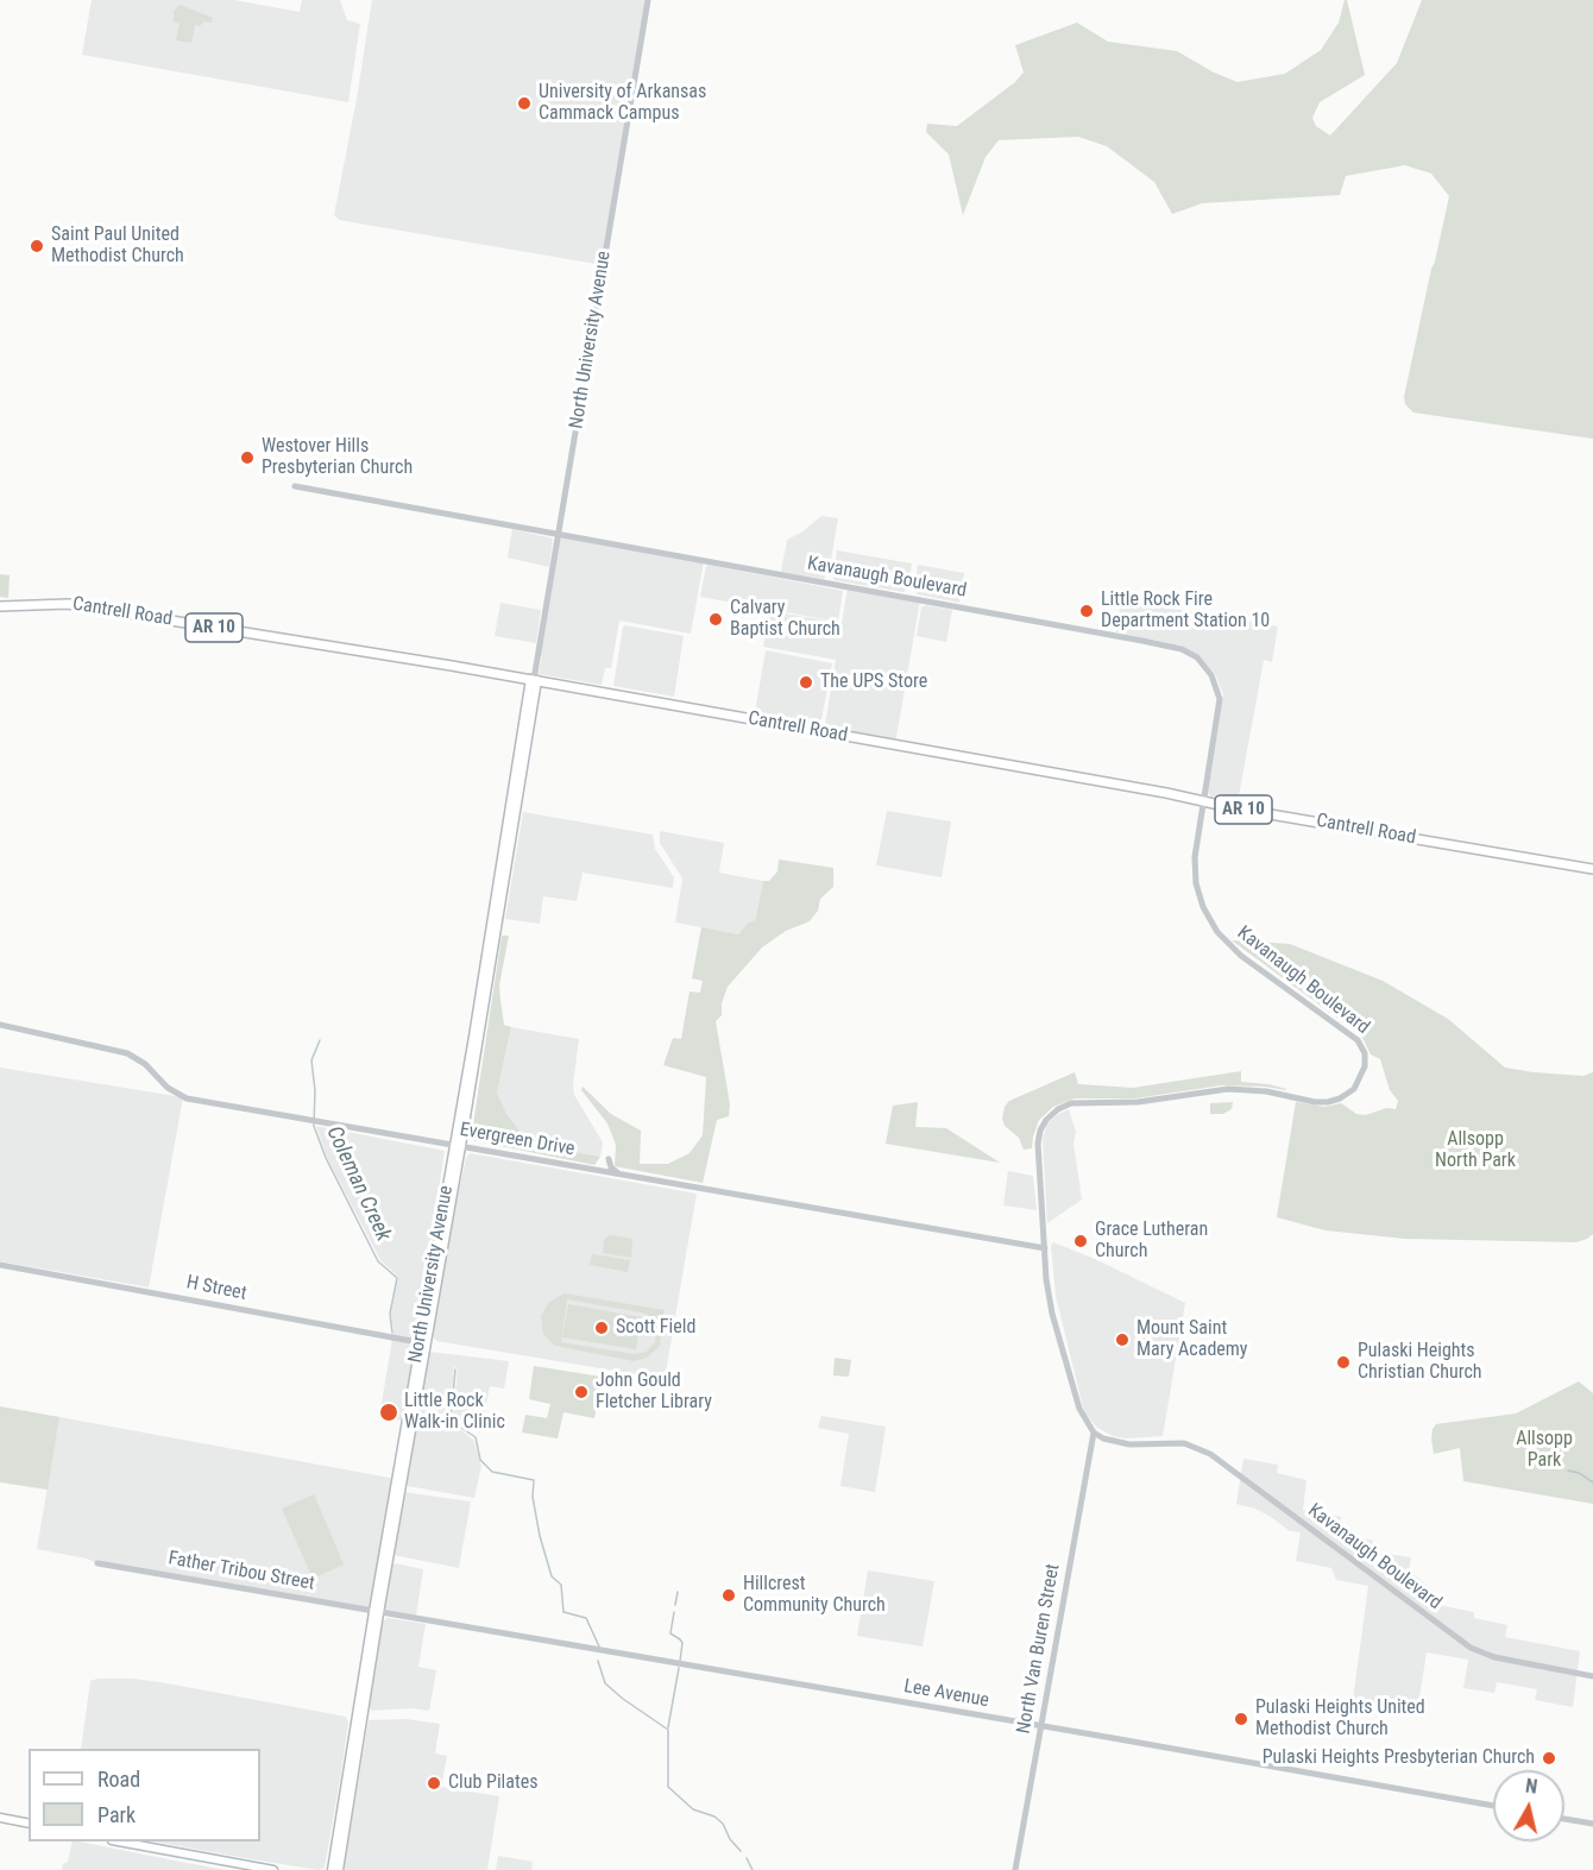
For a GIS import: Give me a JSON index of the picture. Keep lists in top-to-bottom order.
{
  "streets": {
    "main road": ["North University Avenue", "Cantrell Road", "AR 10"],
    "street": [
      "Kavanaugh Boulevard",
      "Evergreen Drive",
      "H Street",
      "Father Tribou Street",
      "North Van Buren Street",
      "Lee Avenue"
    ]
  },
  "crossings": [
    ["North University Avenue", "Kavanaugh Boulevard"],
    ["North University Avenue", "Cantrell Road"],
    ["North University Avenue", "Evergreen Drive"],
    ["North University Avenue", "H Street"],
    ["North University Avenue", "Father Tribou Street"],
    ["North University Avenue", "Lee Avenue"],
    ["Kavanaugh Boulevard", "Cantrell Road"],
    ["Kavanaugh Boulevard", "Evergreen Drive"],
    ["Kavanaugh Boulevard", "North Van Buren Street"],
    ["Father Tribou Street", "Lee Avenue"],
    ["North Van Buren Street", "Lee Avenue"]
  ],
  "water": ["Coleman Creek"],
  "parks": ["Allsopp North Park", "Allsopp Park"],
  "places": [
    "University of Arkansas Cammack Campus",
    "Saint Paul United Methodist Church",
    "Westover Hills Presbyterian Church",
    "Little Rock Fire Department Station 10",
    "Calvary Baptist Church",
    "The UPS Store",
    "Grace Lutheran Church",
    "Scott Field",
    "Mount Saint Mary Academy",
    "Pulaski Heights Christian Church",
    "John Gould Fletcher Library",
    "Little Rock Walk-in Clinic",
    "Hillcrest Community Church",
    "Pulaski Heights United Methodist Church",
    "Pulaski Heights Presbyterian Church",
    "Club Pilates"
  ],
  "legend": ["Road", "Park"],
  "north": "top"
}
